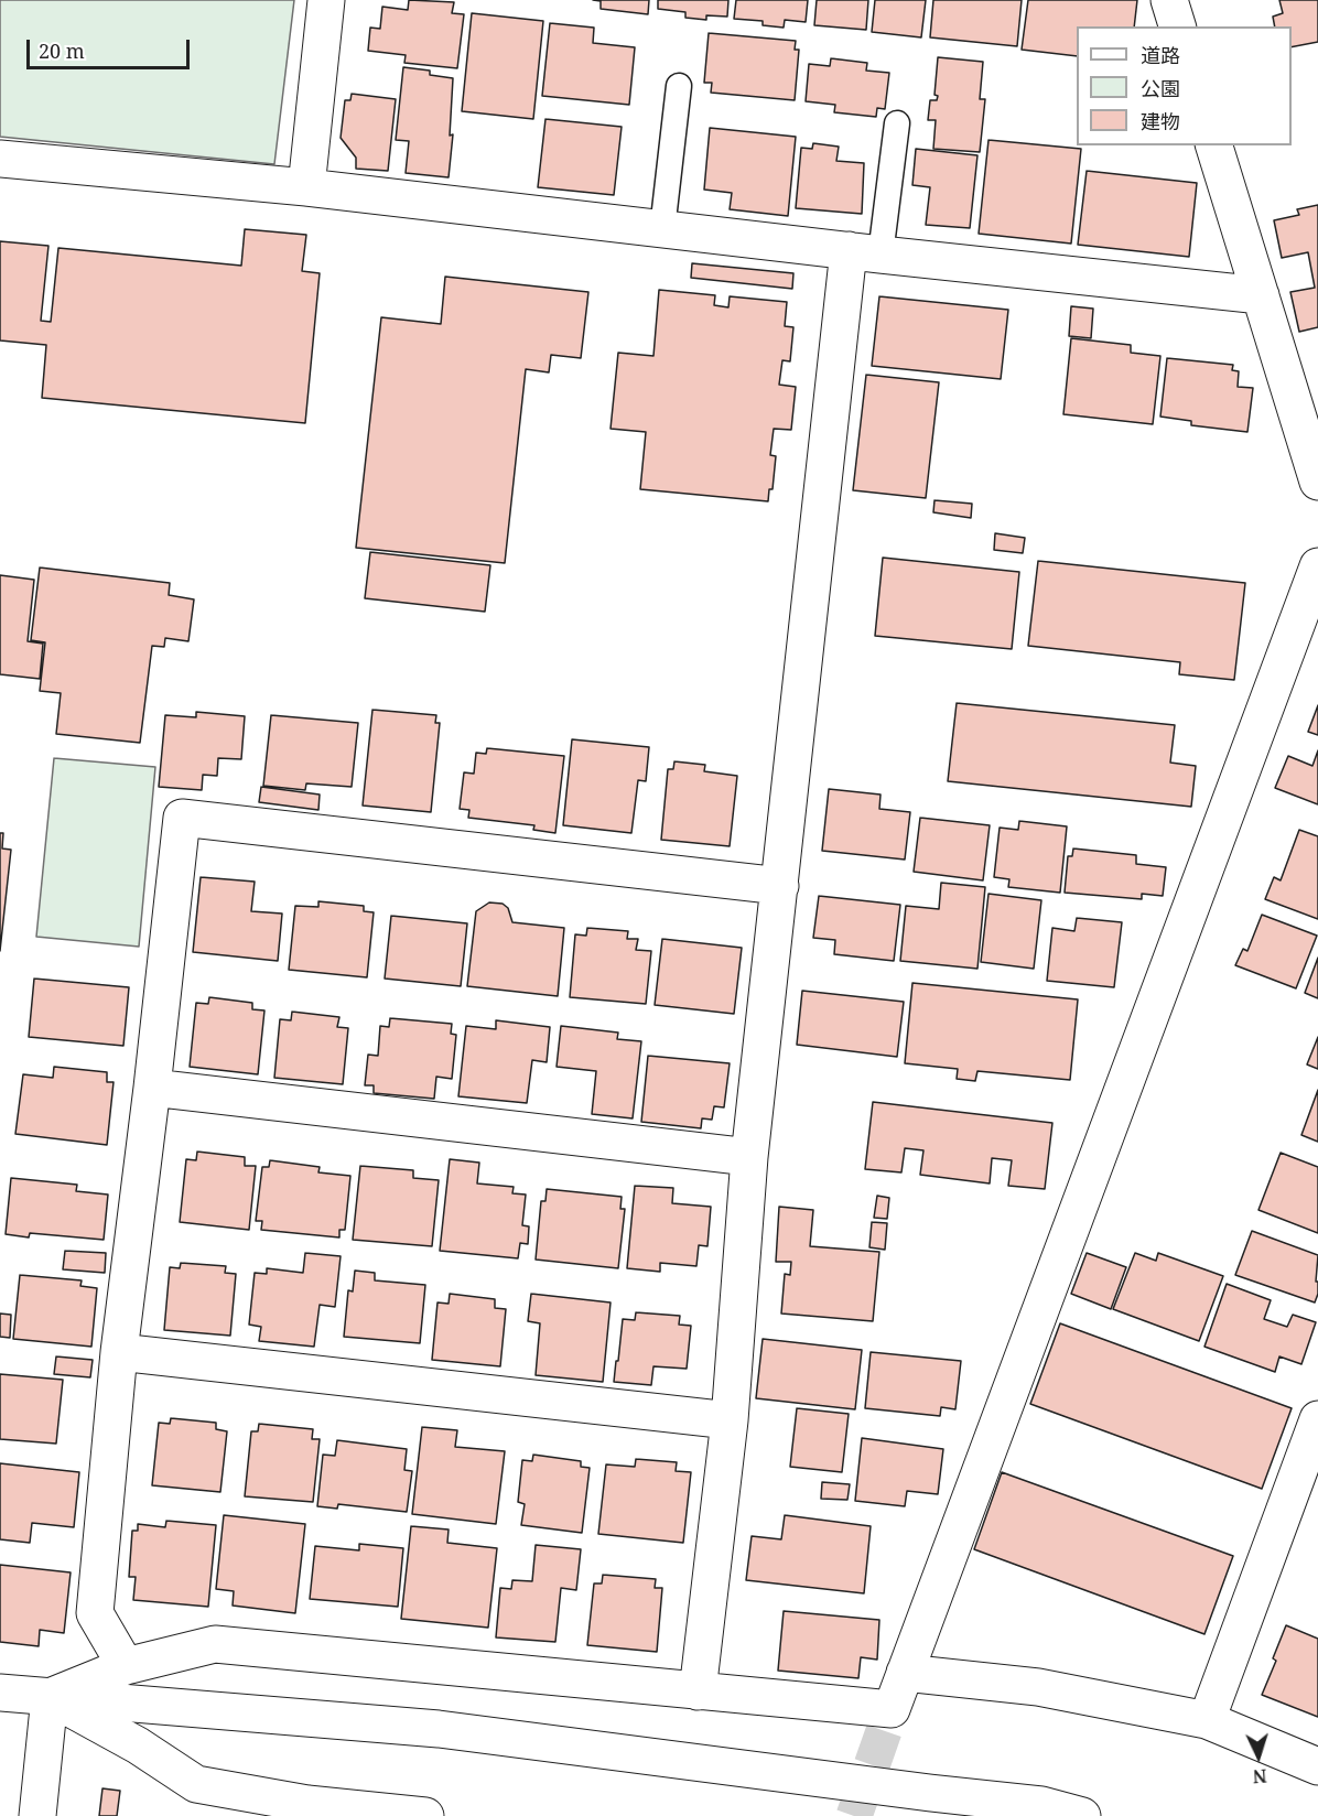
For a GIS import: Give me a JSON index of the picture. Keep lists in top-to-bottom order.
{
  "legend": ["道路", "公園", "建物"],
  "scale_bar": "20 m",
  "north": "bottom"
}
